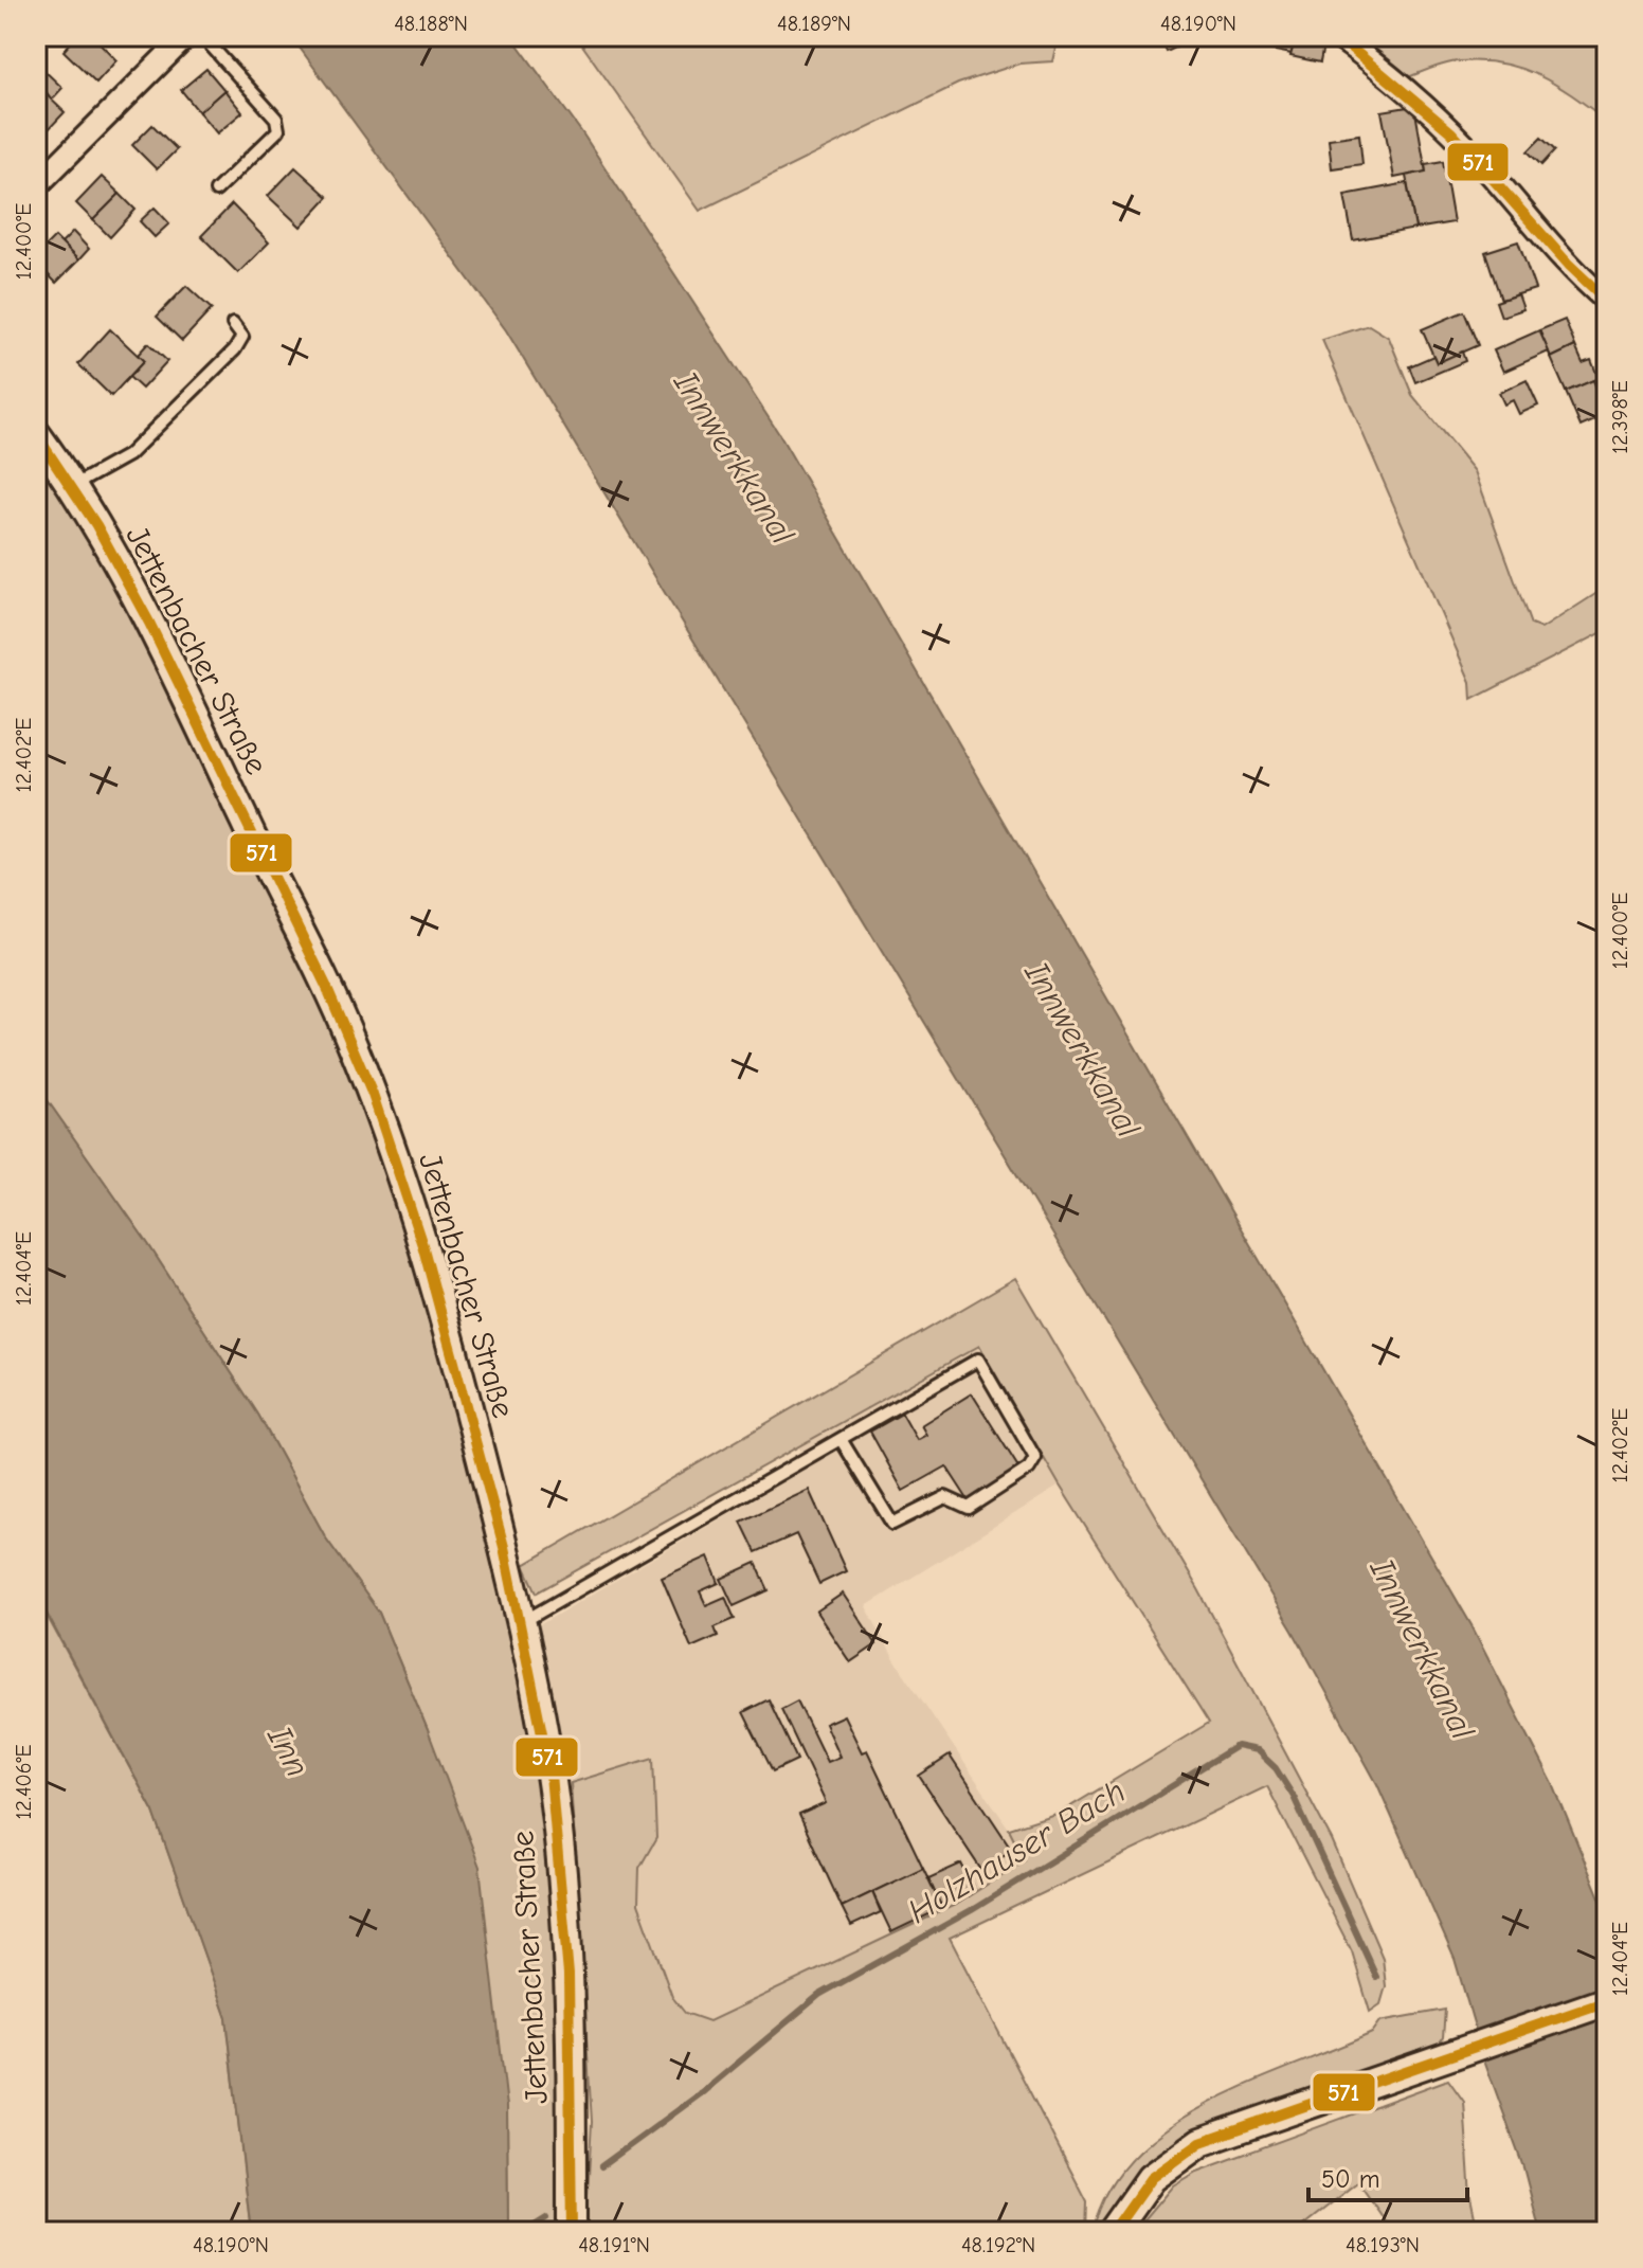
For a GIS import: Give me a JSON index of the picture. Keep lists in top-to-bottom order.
{
  "streets": {
    "street": ["Jettenbacher Straße"]
  },
  "water": ["Innwerkkanal", "Inn", "Holzhauser Bach"],
  "lines": ["transit line 571"],
  "scale_bar": "50 m",
  "coordinates": [
    "48.188°N",
    "48.189°N",
    "48.190°N",
    "12.400°E",
    "12.398°E",
    "12.402°E",
    "12.404°E",
    "12.406°E",
    "48.191°N",
    "48.192°N",
    "48.193°N"
  ]
}
